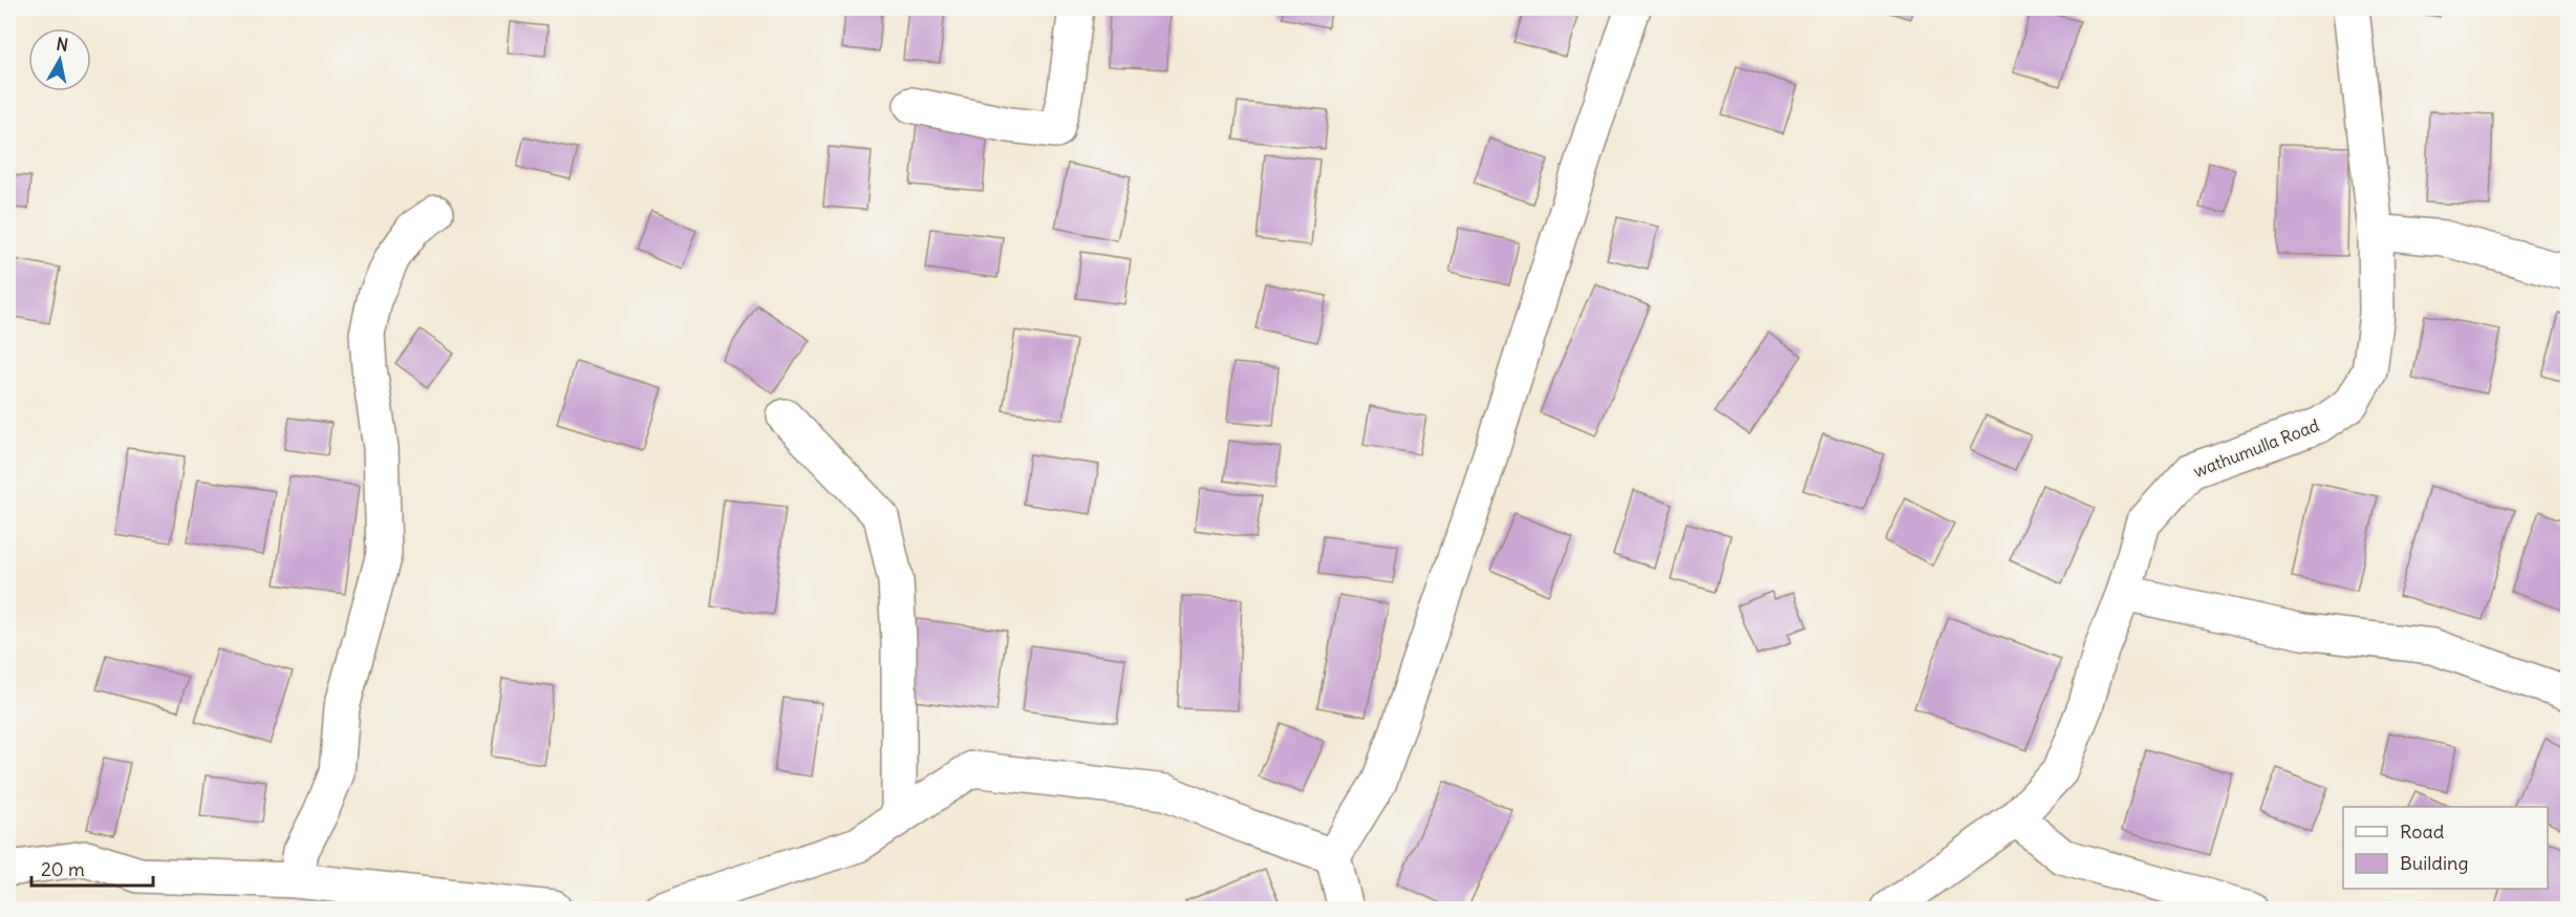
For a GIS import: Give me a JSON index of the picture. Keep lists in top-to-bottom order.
{
  "streets": {
    "street": ["wathumulla Road"]
  },
  "legend": ["Road", "Building"],
  "scale_bar": "20 m",
  "north": "top"
}
